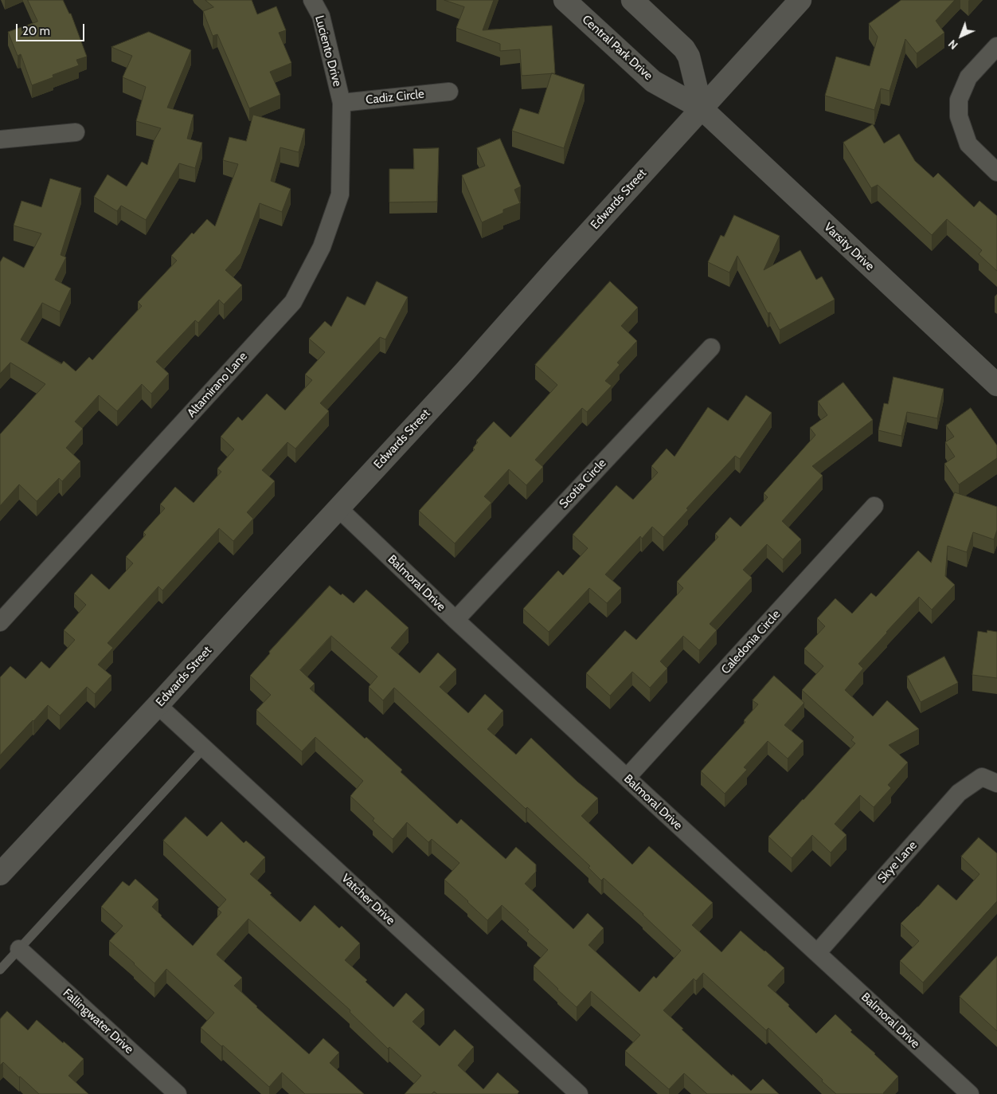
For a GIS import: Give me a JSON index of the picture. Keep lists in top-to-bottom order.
{
  "streets": {
    "main road": ["Central Park Drive", "Edwards Street", "Varsity Drive"],
    "street": [
      "Luciento Drive",
      "Cadiz Circle",
      "Altamirano Lane",
      "Scotia Circle",
      "Balmoral Drive",
      "Caledonia Circle",
      "Skye Lane",
      "Vatcher Drive",
      "Fallingwater Drive"
    ]
  },
  "crossings": [
    ["Central Park Drive", "Edwards Street"],
    ["Central Park Drive", "Varsity Drive"],
    ["Luciento Drive", "Cadiz Circle"],
    ["Luciento Drive", "Altamirano Lane"],
    ["Cadiz Circle", "Altamirano Lane"],
    ["Edwards Street", "Varsity Drive"],
    ["Edwards Street", "Balmoral Drive"],
    ["Edwards Street", "Vatcher Drive"],
    ["Scotia Circle", "Balmoral Drive"],
    ["Balmoral Drive", "Caledonia Circle"],
    ["Balmoral Drive", "Skye Lane"]
  ],
  "scale_bar": "20 m",
  "north": "bottom left"
}
